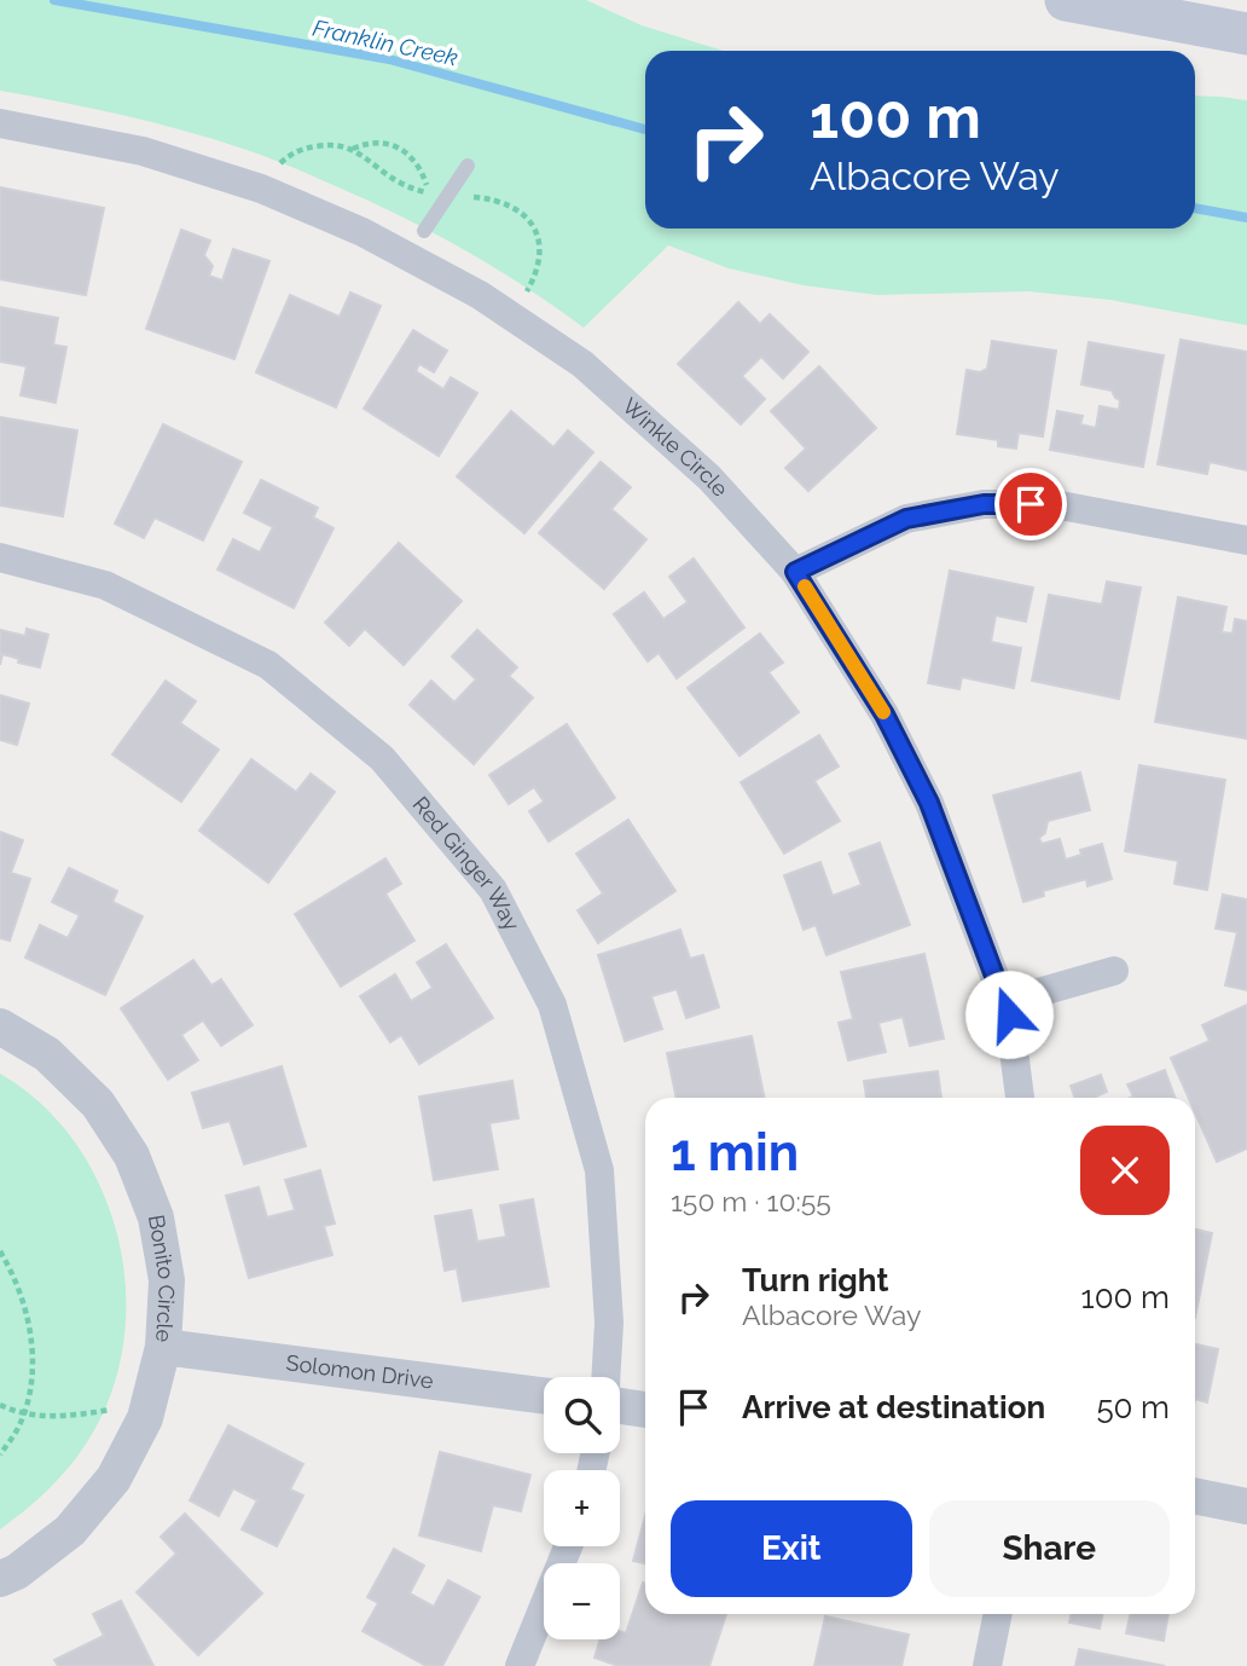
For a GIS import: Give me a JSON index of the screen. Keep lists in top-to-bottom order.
{
  "streets": {
    "street": [
      "Winkle Circle",
      "Red Ginger Way",
      "Bonito Circle",
      "Solomon Drive"
    ]
  },
  "crossings": [
    ["Bonito Circle", "Solomon Drive"]
  ],
  "water": ["Franklin Creek"],
  "page": {
    "turn": ["100 m", "Albacore Way"],
    "heading": ["1 min", "150 m · 10:55"],
    "list": [
      {
        "name": "Turn right",
        "note": "Albacore Way",
        "value": "100 m"
      },
      {
        "name": "Arrive at destination",
        "value": "50 m"
      }
    ],
    "map_buttons": ["+", "−"],
    "buttons": ["Exit", "Share"]
  }
}
